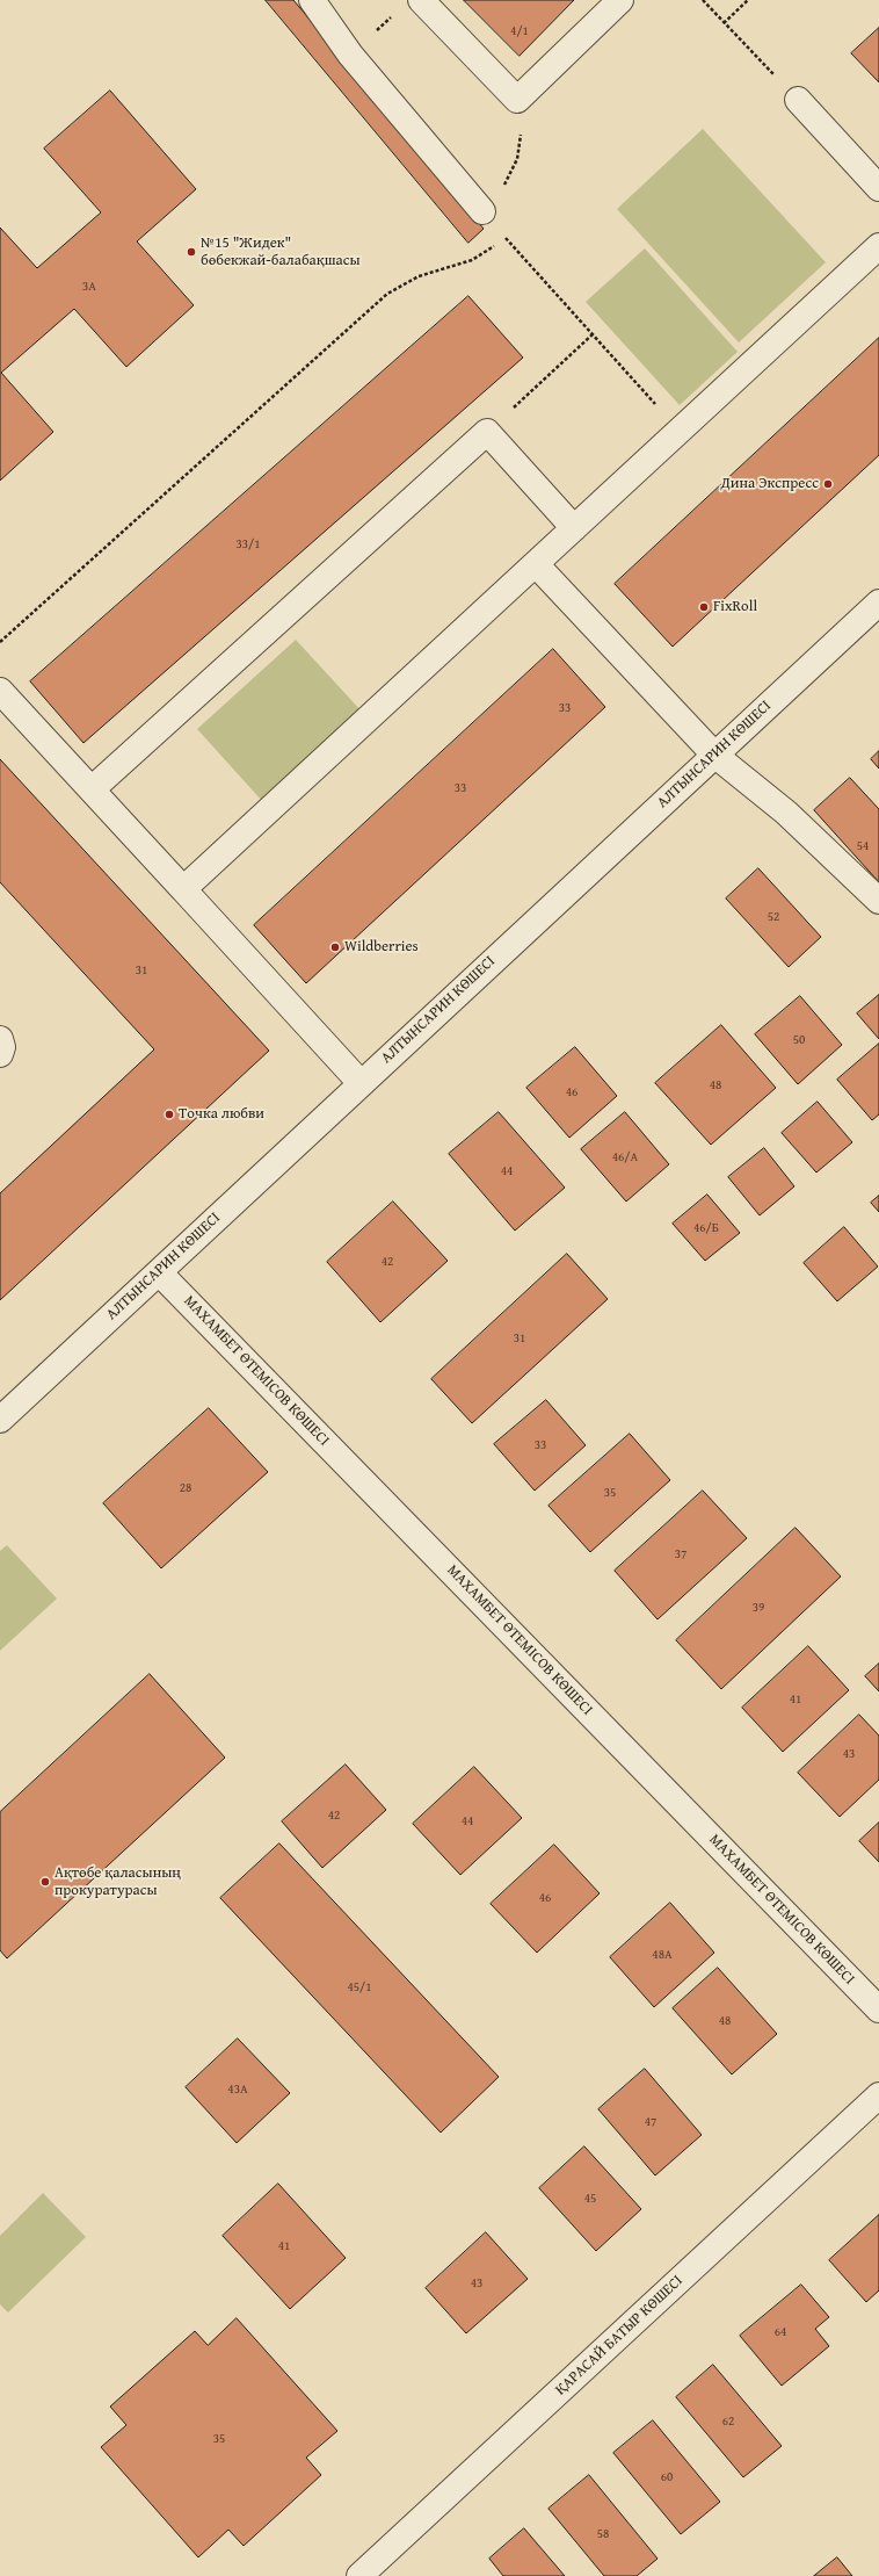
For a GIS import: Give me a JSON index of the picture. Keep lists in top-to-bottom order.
{
  "streets": {
    "street": ["АЛТЫНСАРИН КӨШЕСІ", "МАХАМБЕТ ӨТЕМІСОВ КӨШЕСІ", "ҚАРАСАЙ БАТЫР КӨШЕСІ"]
  },
  "crossings": [
    ["АЛТЫНСАРИН КӨШЕСІ", "МАХАМБЕТ ӨТЕМІСОВ КӨШЕСІ"]
  ],
  "places": [
    "№15 \"Жидек\" бөбекжай-балабақшасы",
    "Дина Экспресс",
    "FixRoll",
    "Wildberries",
    "Точка любви",
    "Ақтөбе қаласының прокуратурасы"
  ],
  "house_numbers": [
    "4/1",
    "3А",
    "33/1",
    "33",
    "33",
    "54",
    "52",
    "31",
    "50",
    "48",
    "46",
    "46/А",
    "44",
    "46/Б",
    "42",
    "31",
    "33",
    "28",
    "35",
    "37",
    "39",
    "41",
    "43",
    "42",
    "44",
    "46",
    "48А",
    "45/1",
    "48",
    "43А",
    "47",
    "45",
    "41",
    "43",
    "64",
    "62",
    "35",
    "60",
    "58"
  ]
}
